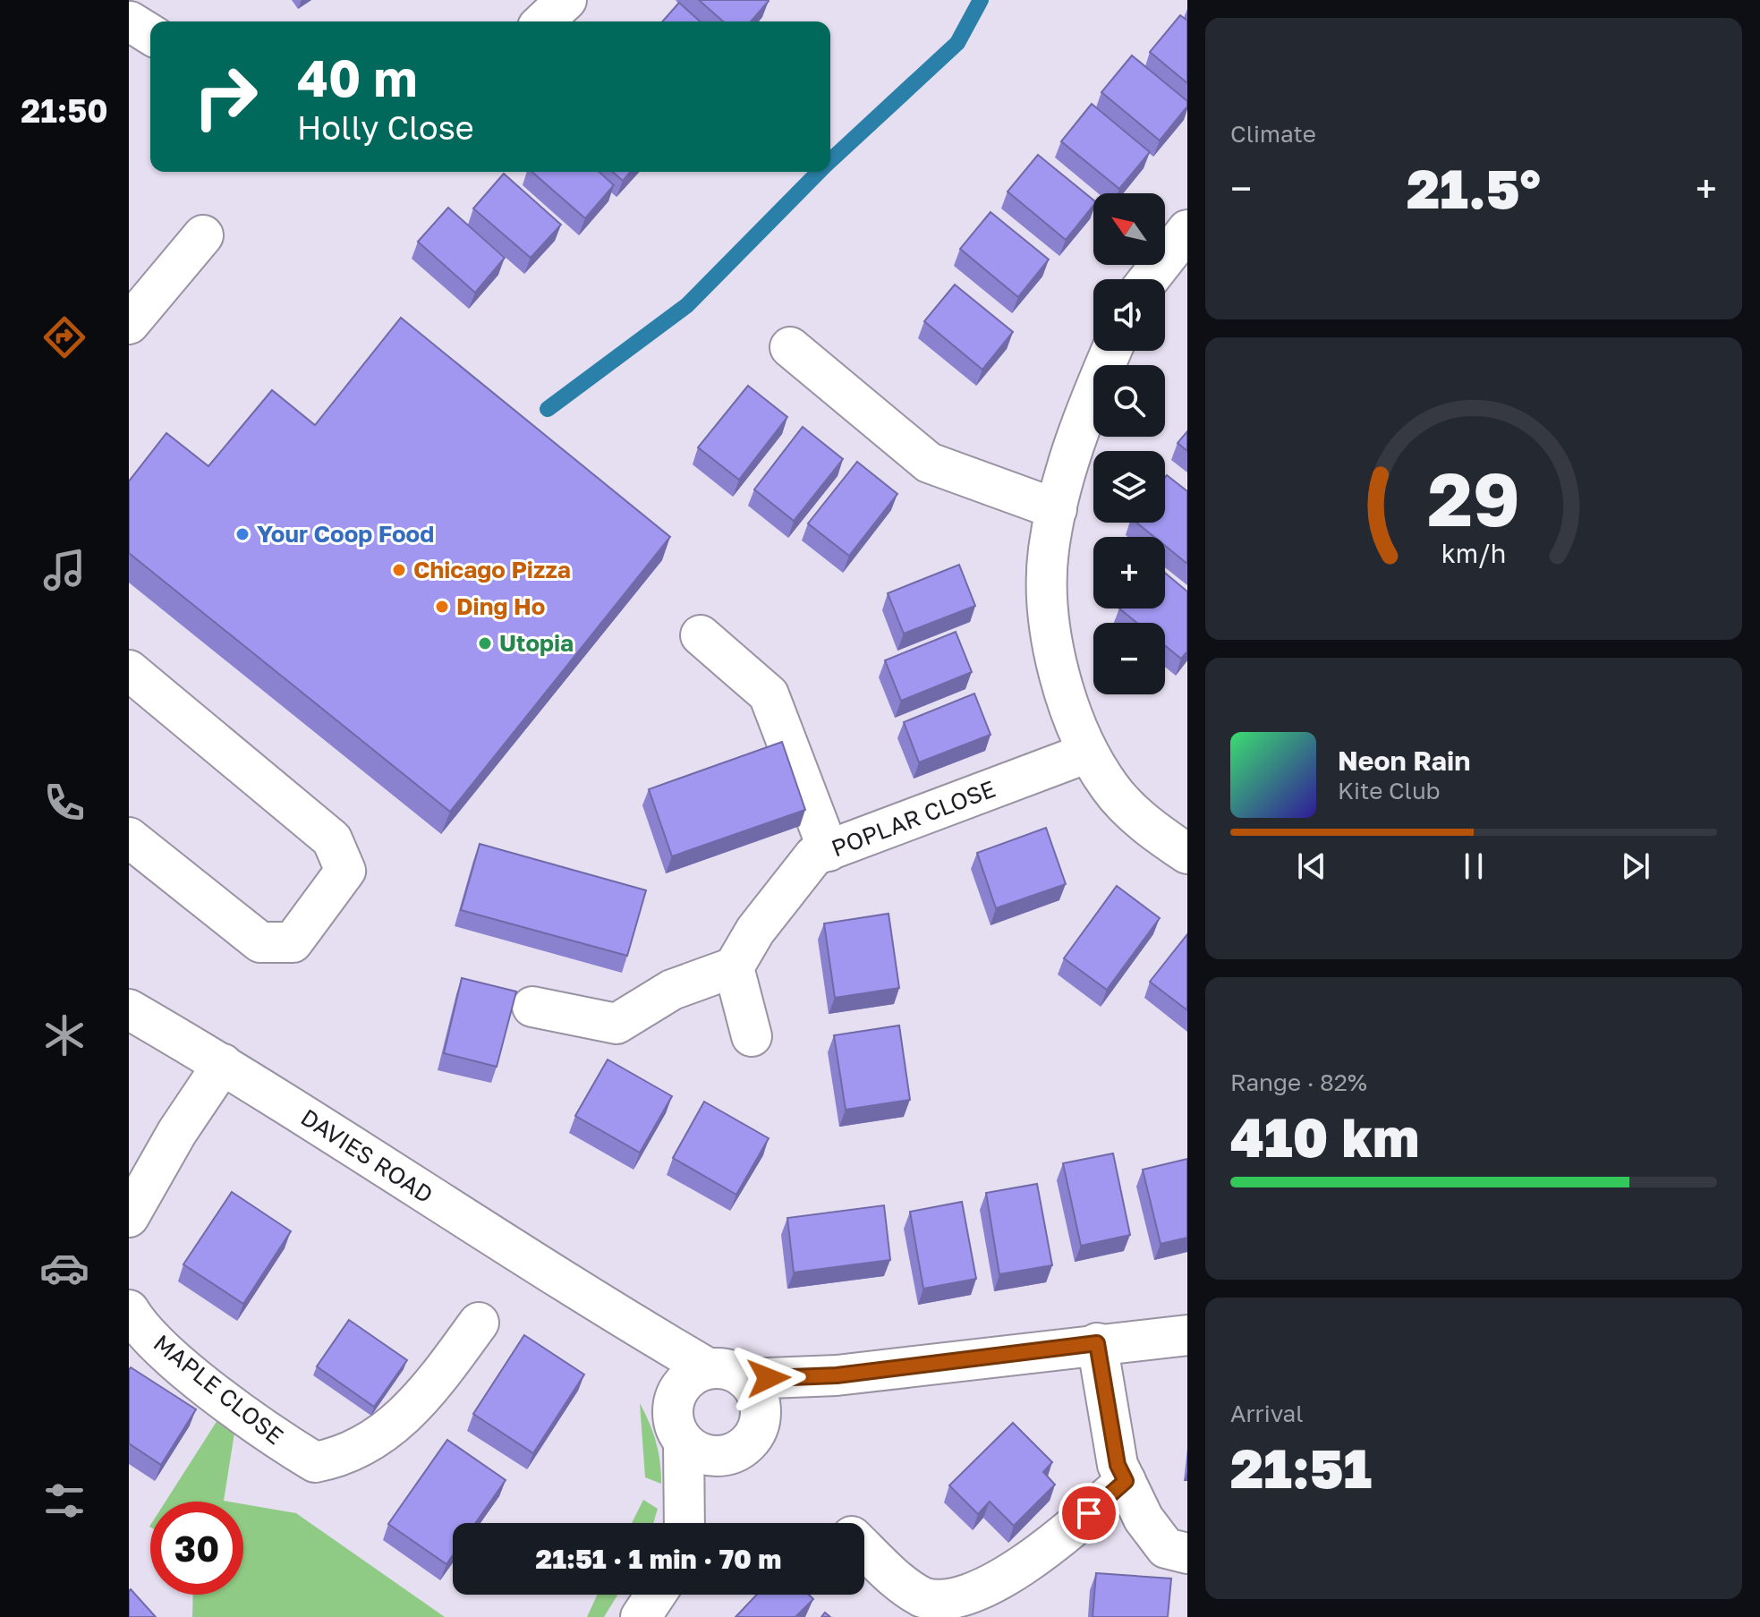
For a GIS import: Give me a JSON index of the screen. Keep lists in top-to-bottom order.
{
  "streets": {
    "street": ["POPLAR CLOSE", "DAVIES ROAD", "MAPLE CLOSE"]
  },
  "places": [
    "Your Coop Food",
    "Chicago Pizza",
    "Ding Ho",
    "Utopia"
  ],
  "north": "top left",
  "page": {
    "tabs": "21:50",
    "tile": [
      "Climate",
      ["Range · 82%", "410 km"],
      ["Arrival", "21:51"]
    ],
    "turn": ["40 m", "Holly Close"],
    "heat": ["−", "21.5°", "+"],
    "map_buttons": ["+", "−"],
    "song": ["Neon Rain", "Kite Club"],
    "limit": "30",
    "trip": "21:51 · 1 min · 70 m",
    "gauge": ["29", "km/h"]
  }
}
